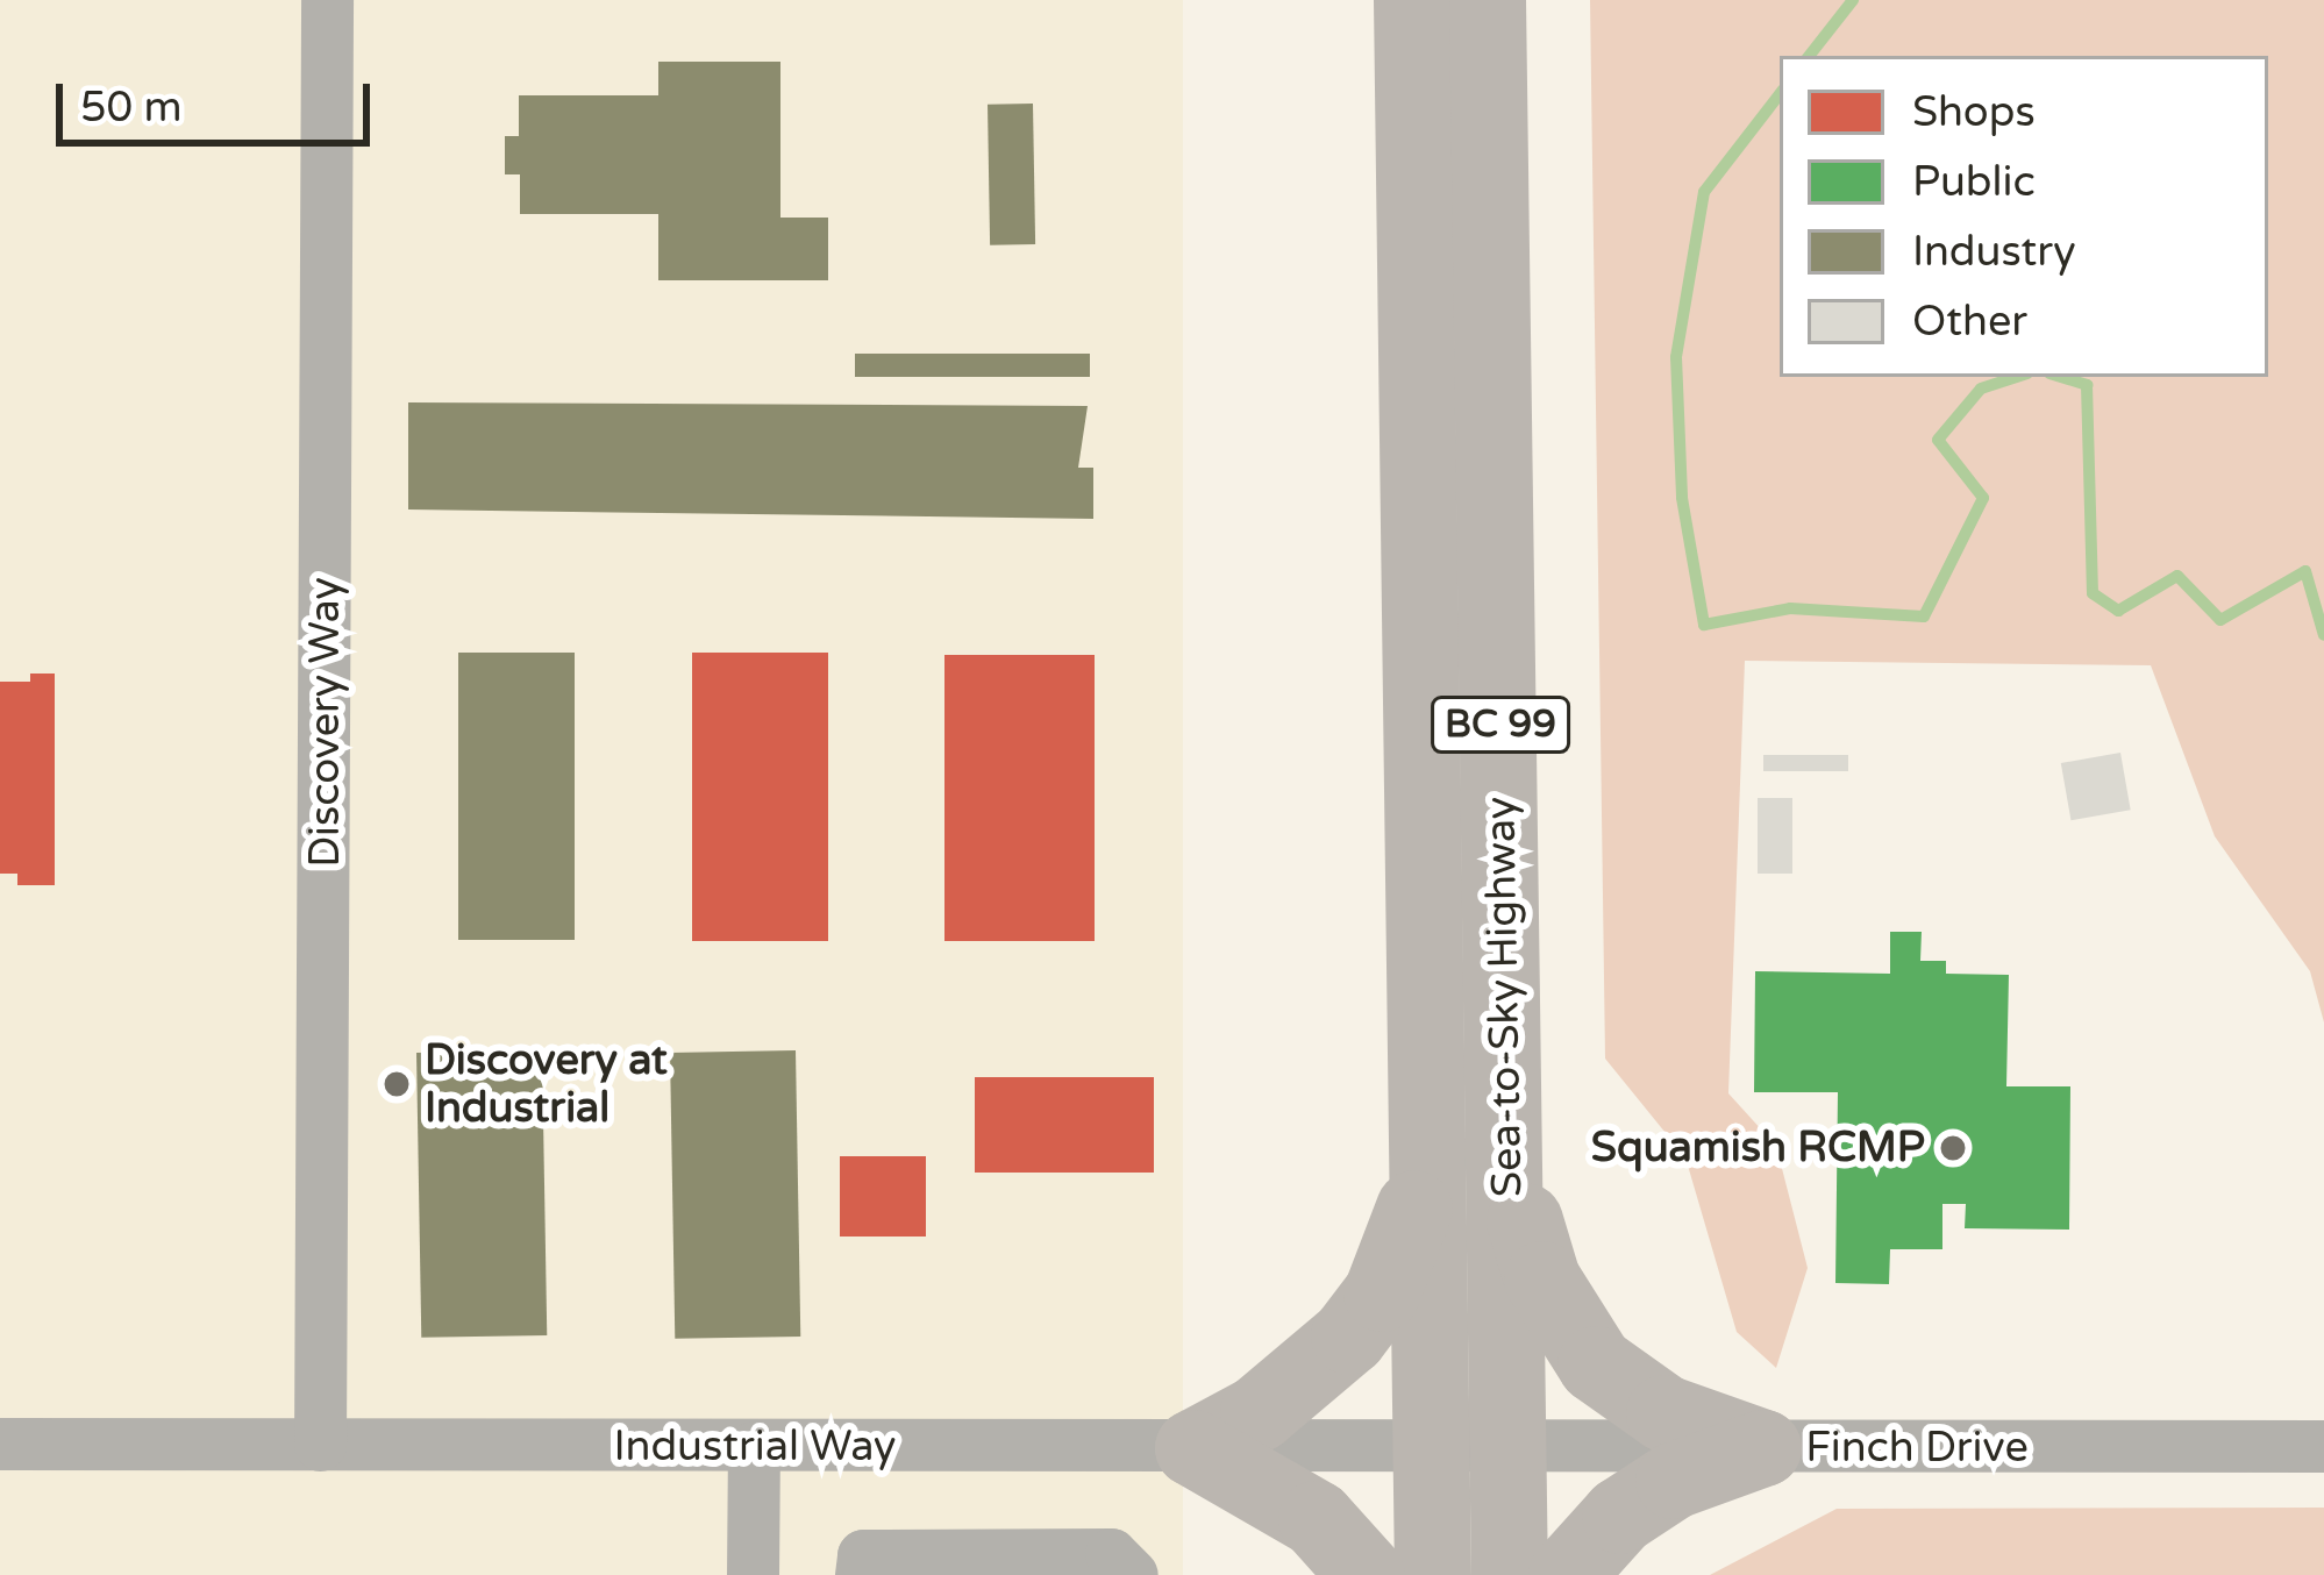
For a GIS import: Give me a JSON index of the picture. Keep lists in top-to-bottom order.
{
  "streets": {
    "highway": ["BC 99", "Sea-to-Sky Highway"],
    "street": ["Discovery Way", "Industrial Way", "Finch Drive"]
  },
  "crossings": [
    ["Discovery Way", "Industrial Way"],
    ["Sea-to-Sky Highway", "Industrial Way"],
    ["Sea-to-Sky Highway", "Finch Drive"],
    ["Industrial Way", "Finch Drive"]
  ],
  "places": ["Discovery at Industrial", "Squamish RCMP"],
  "legend": [
    "Shops",
    "Public",
    "Industry",
    "Other"
  ],
  "scale_bar": "50 m"
}
